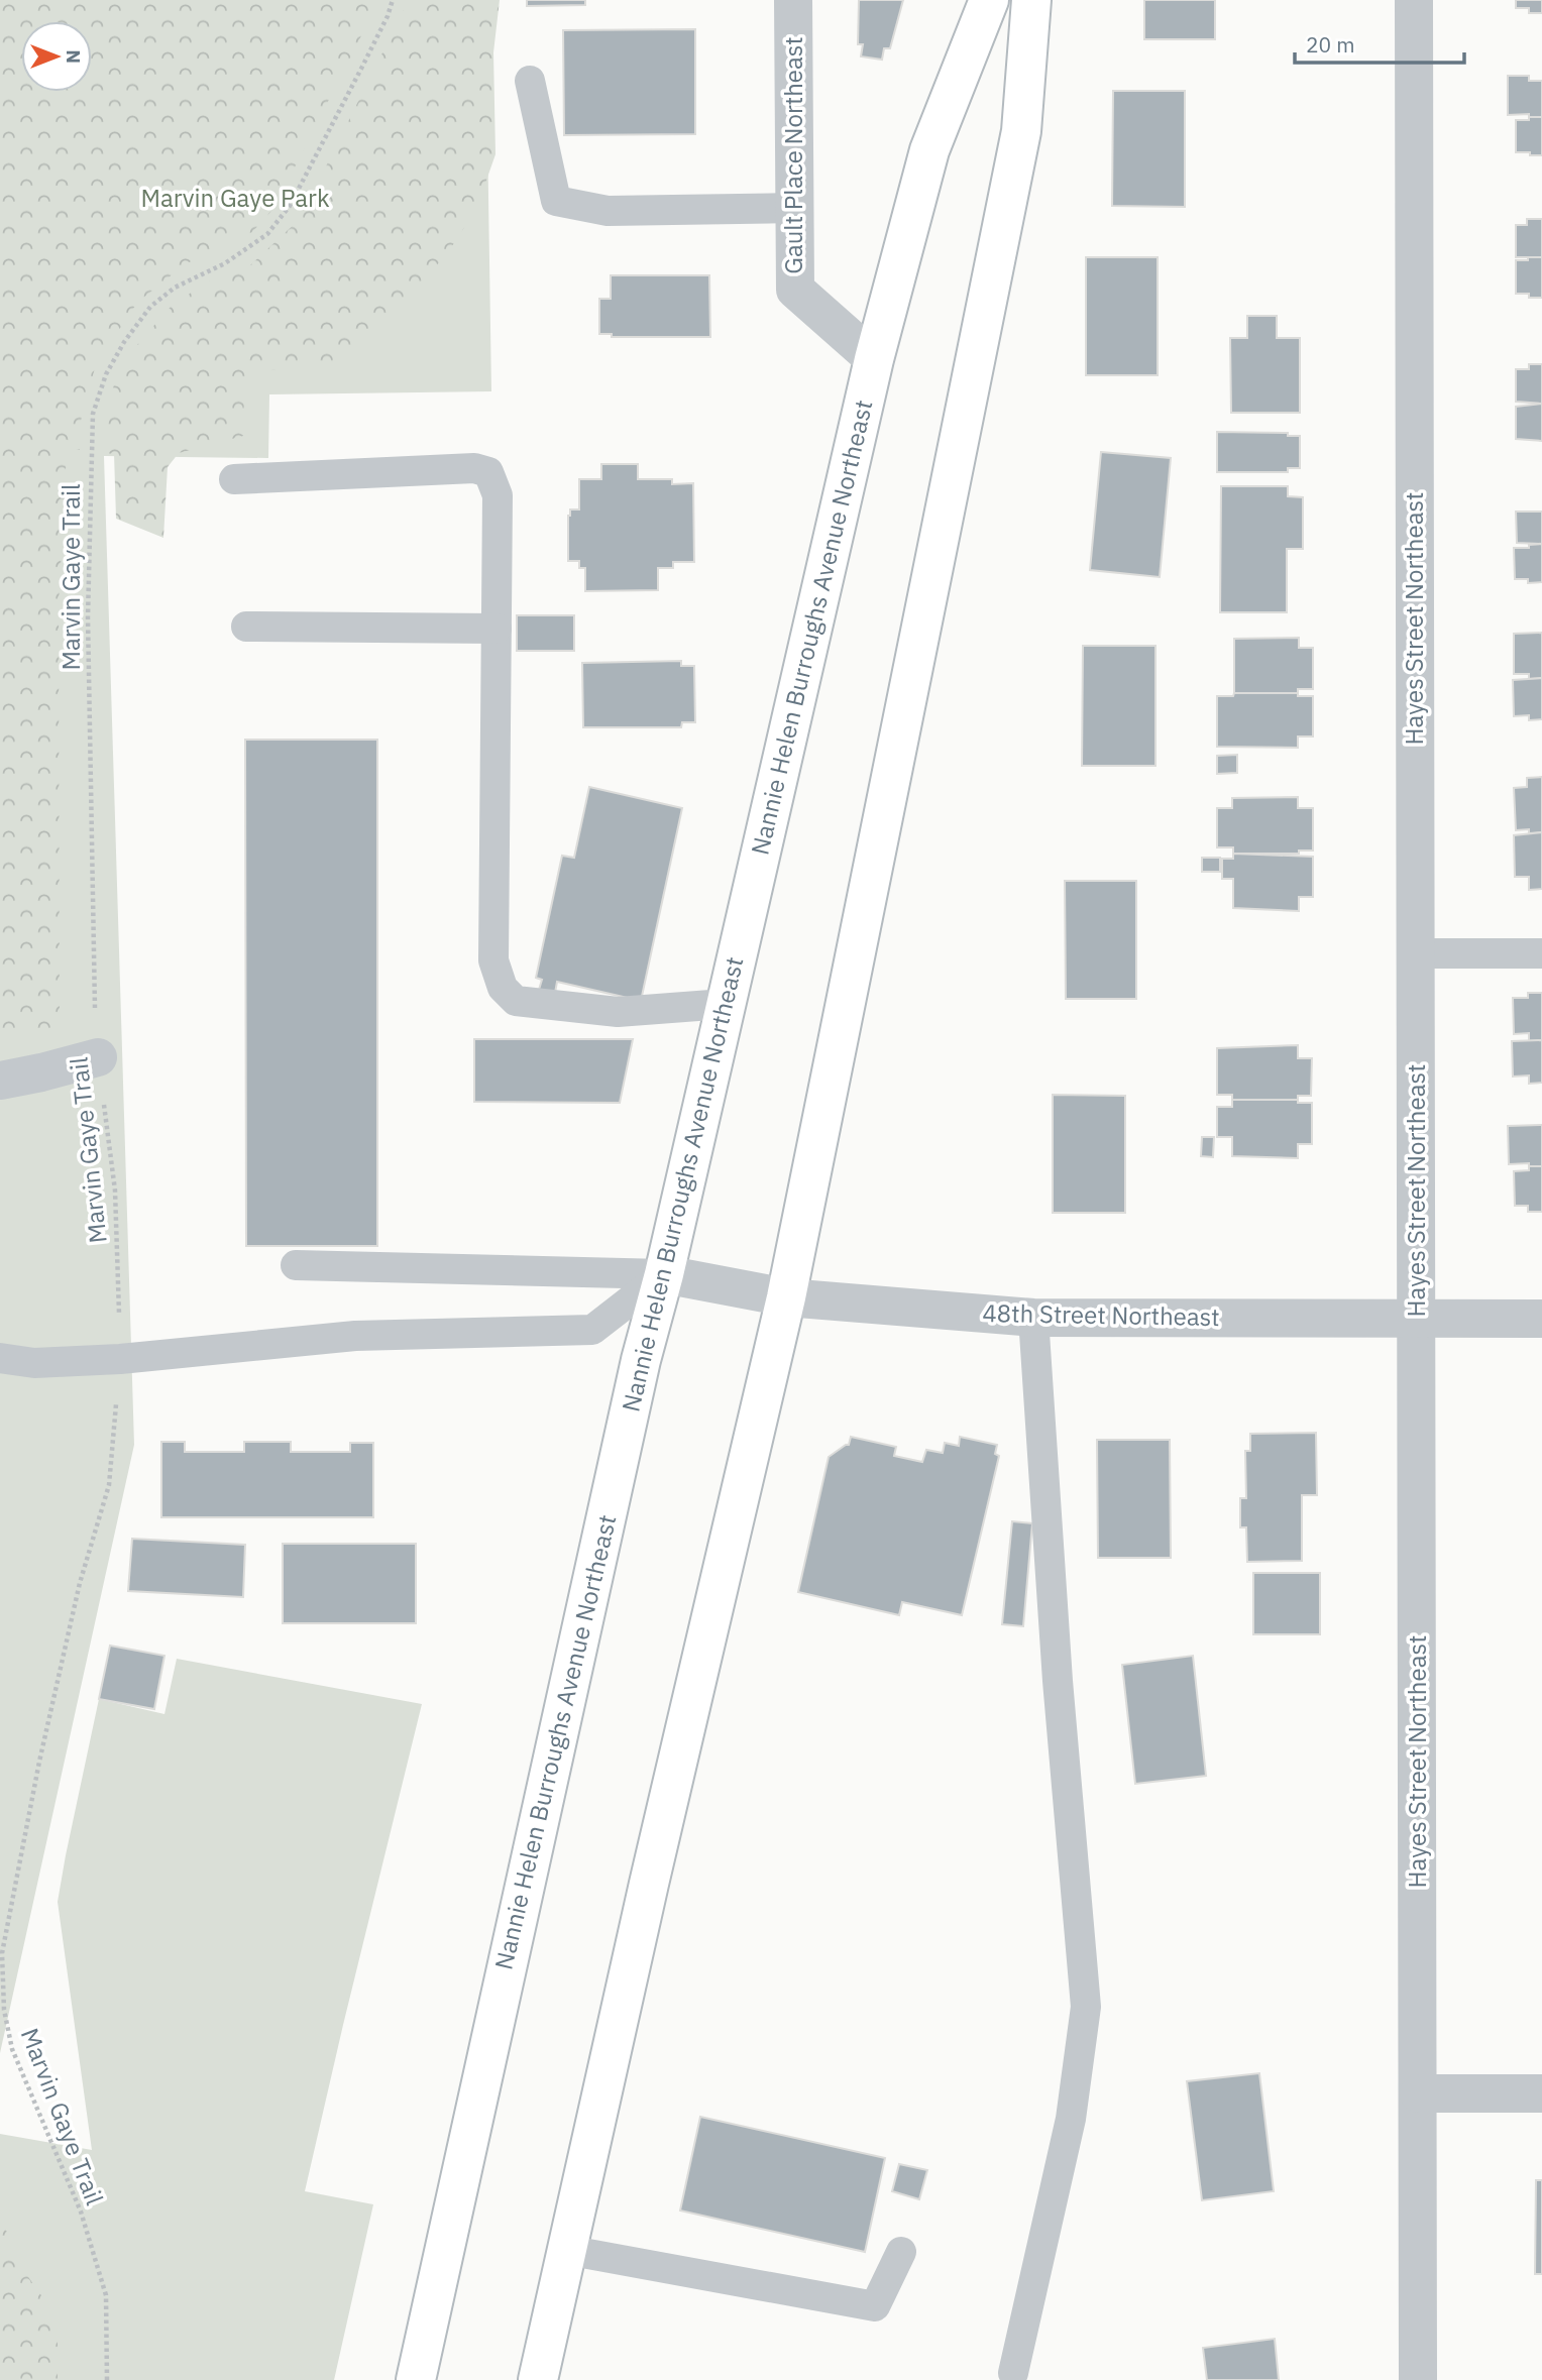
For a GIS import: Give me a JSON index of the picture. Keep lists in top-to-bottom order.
{
  "streets": {
    "main road": ["Nannie Helen Burroughs Avenue Northeast"],
    "street": ["Gault Place Northeast", "Hayes Street Northeast", "48th Street Northeast"],
    "path": ["Marvin Gaye Trail"]
  },
  "crossings": [
    ["Gault Place Northeast", "Nannie Helen Burroughs Avenue Northeast"],
    ["Hayes Street Northeast", "48th Street Northeast"],
    ["Nannie Helen Burroughs Avenue Northeast", "48th Street Northeast"]
  ],
  "parks": ["Marvin Gaye Park"],
  "scale_bar": "20 m",
  "north": "right"
}
